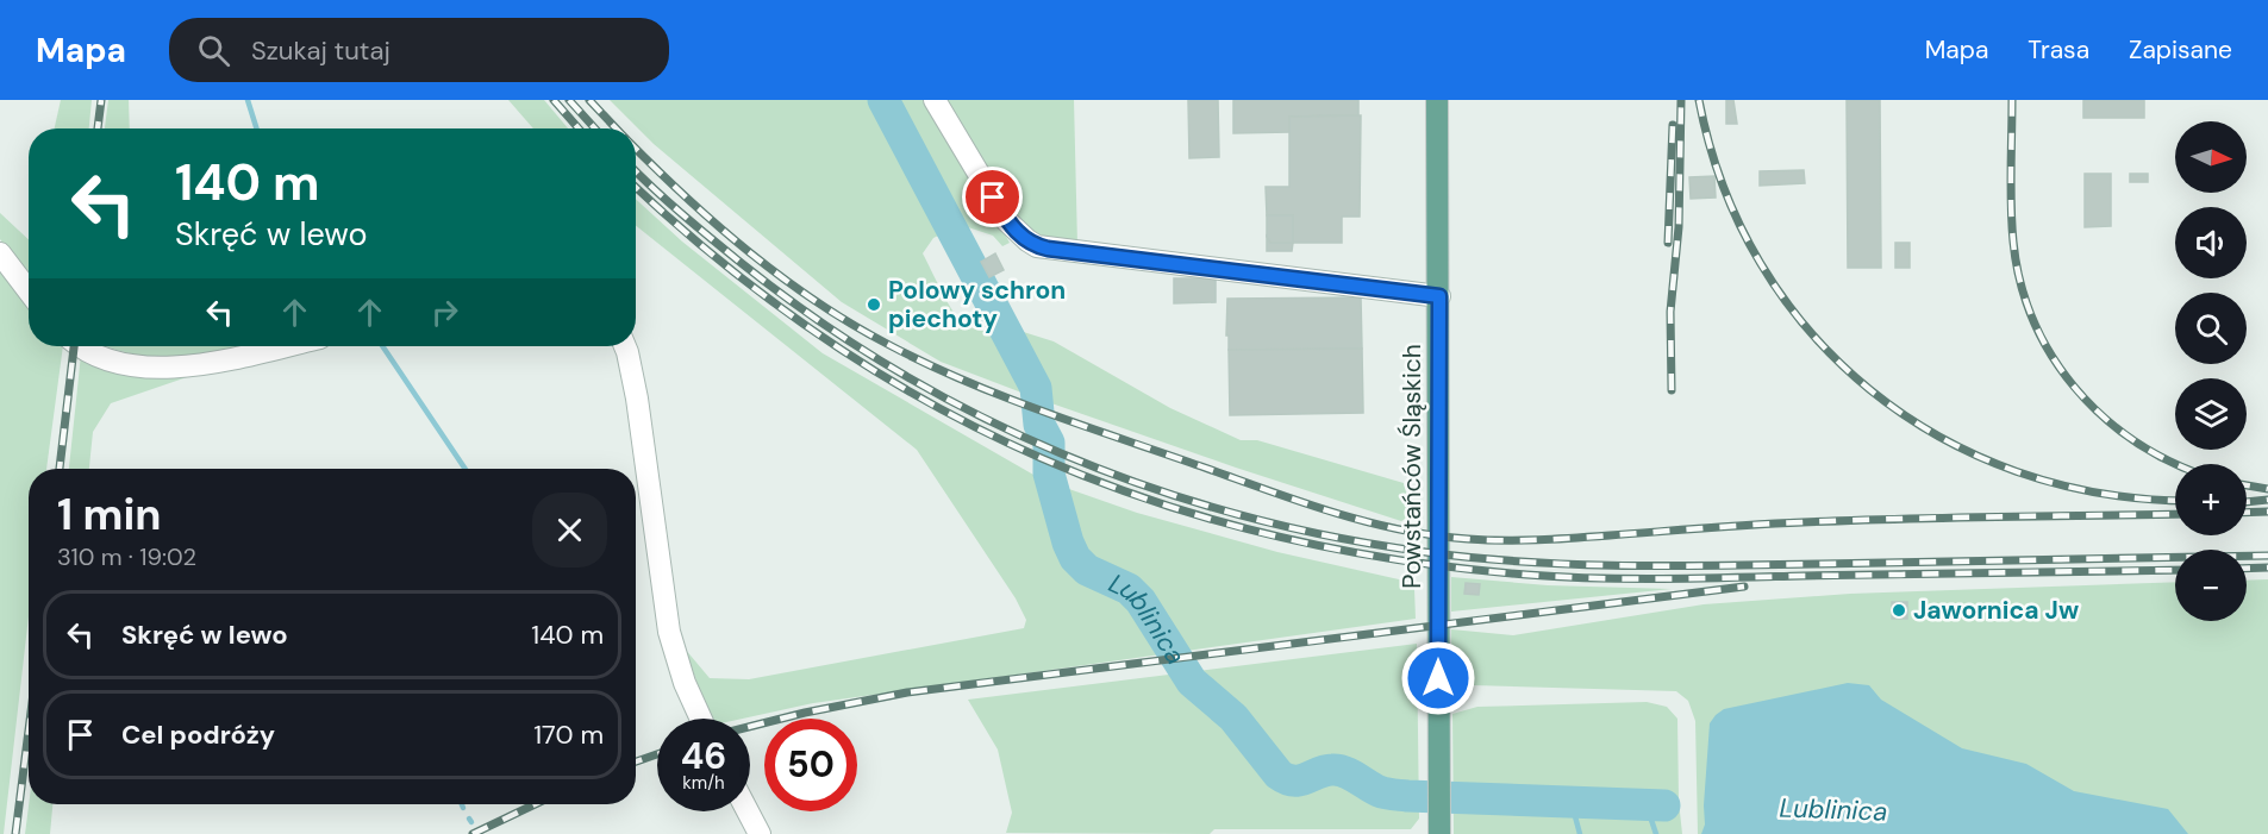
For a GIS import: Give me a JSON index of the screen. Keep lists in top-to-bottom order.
{
  "streets": {
    "main road": ["Powstańców Śląskich"]
  },
  "water": ["Lublinica"],
  "places": ["Polowy schron piechoty", "Jawornica Jw"],
  "north": "right",
  "page": {
    "header": "Mapa",
    "search": "Szukaj tutaj",
    "nav": ["Mapa", "Trasa", "Zapisane"],
    "map_buttons": ["+", "−"],
    "turn": ["140 m", "Skręć w lewo"],
    "heading": ["1 min", "310 m · 19:02"],
    "list": [
      {
        "name": "Skręć w lewo",
        "value": "140 m"
      },
      {
        "name": "Cel podróży",
        "value": "170 m"
      }
    ],
    "speed": "46 km/h",
    "limit": "50"
  }
}
